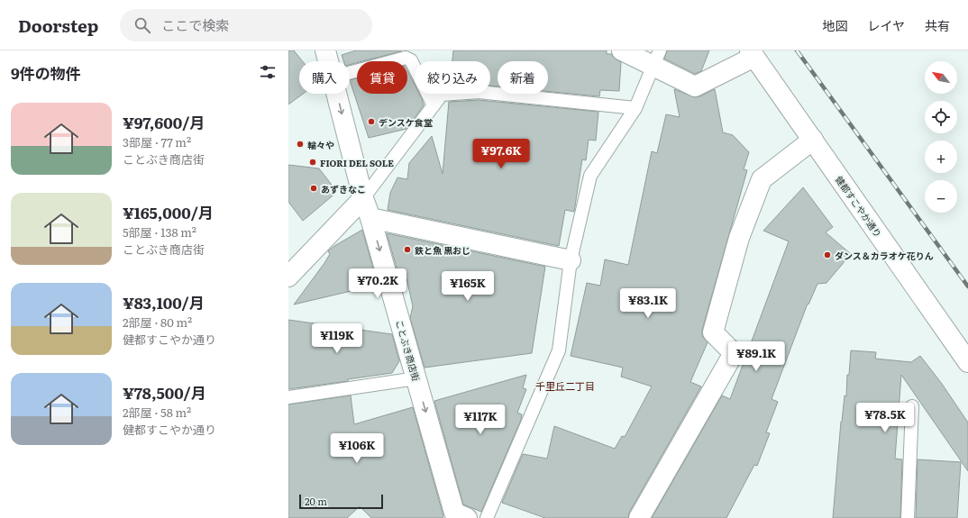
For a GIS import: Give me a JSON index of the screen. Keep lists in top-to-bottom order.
{
  "streets": {
    "street": ["健都すこやか通り", "ことぶき商店街"]
  },
  "one_way": ["ことぶき商店街"],
  "districts": ["千里丘二丁目"],
  "places": [
    "デンスケ食堂",
    "輪々や",
    "FIORI DEL SOLE",
    "あずきなこ",
    "鉄と魚 黒おじ",
    "ダンス＆カラオケ花りん"
  ],
  "scale_bar": "20 m",
  "north": "top left",
  "page": {
    "header": "Doorstep",
    "search": "ここで検索",
    "nav": ["地図", "レイヤ", "共有"],
    "heading": "9件の物件",
    "map_buttons": ["+", "−"],
    "chip": [
      "購入",
      "賃貸",
      "絞り込み",
      "新着"
    ],
    "list": [
      {
        "name": "¥97,600/月",
        "note": "3部屋 · 77 m² · ことぶき商店街"
      },
      {
        "name": "¥165,000/月",
        "note": "5部屋 · 138 m² · ことぶき商店街"
      },
      {
        "name": "¥83,100/月",
        "note": "2部屋 · 80 m² · 健都すこやか通り"
      },
      {
        "name": "¥78,500/月",
        "note": "2部屋 · 58 m² · 健都すこやか通り"
      }
    ],
    "price": [
      "¥97.6K",
      "¥70.2K",
      "¥165K",
      "¥83.1K",
      "¥119K",
      "¥89.1K",
      "¥78.5K",
      "¥117K",
      "¥106K"
    ],
    "scale": "20 m"
  }
}
